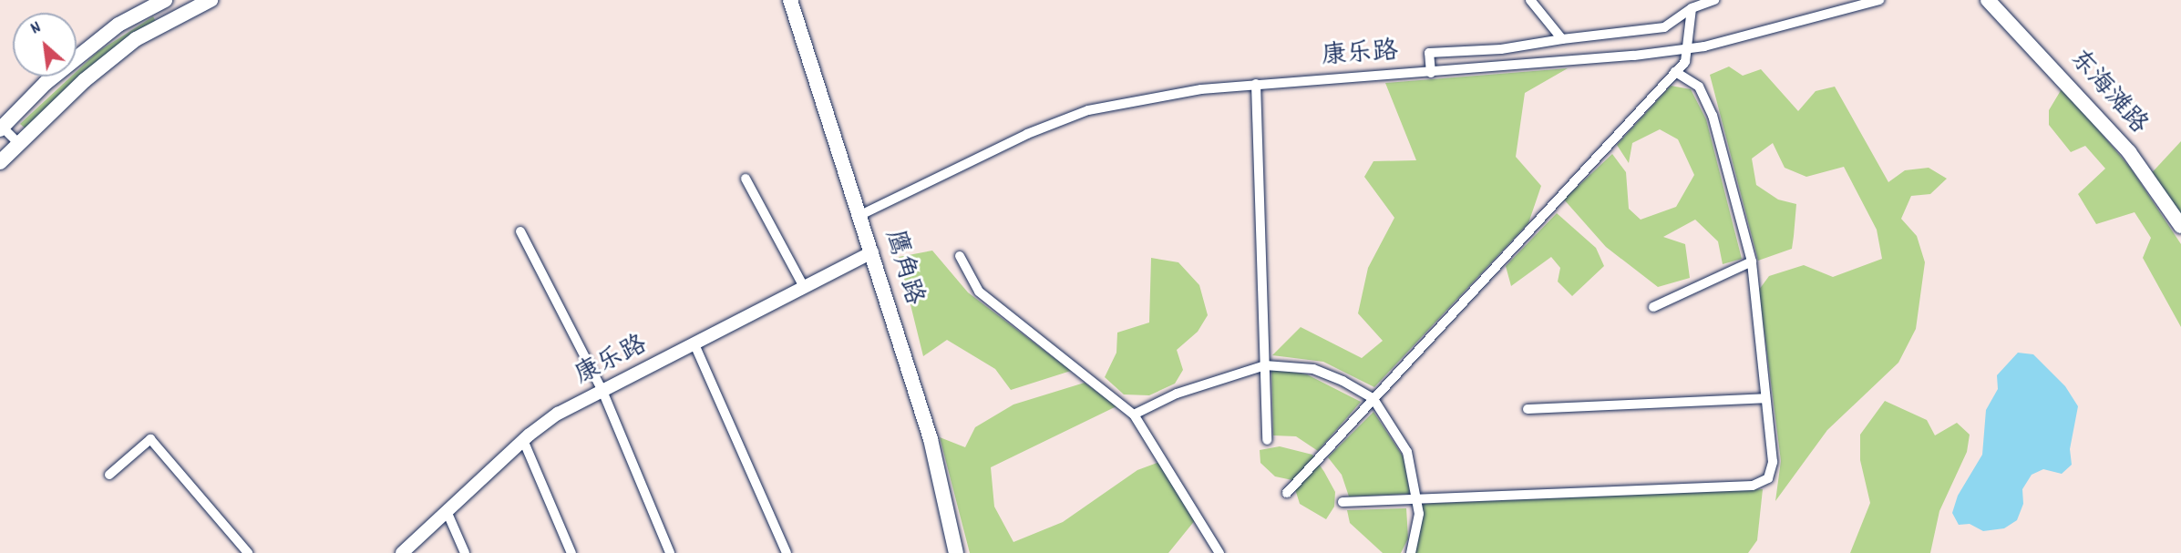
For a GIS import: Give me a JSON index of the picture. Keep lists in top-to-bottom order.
{
  "streets": {
    "main road": ["东海滩路", "鹰角路"],
    "street": ["康乐路"]
  },
  "crossings": [
    ["康乐路", "鹰角路"]
  ],
  "north": "top left"
}
